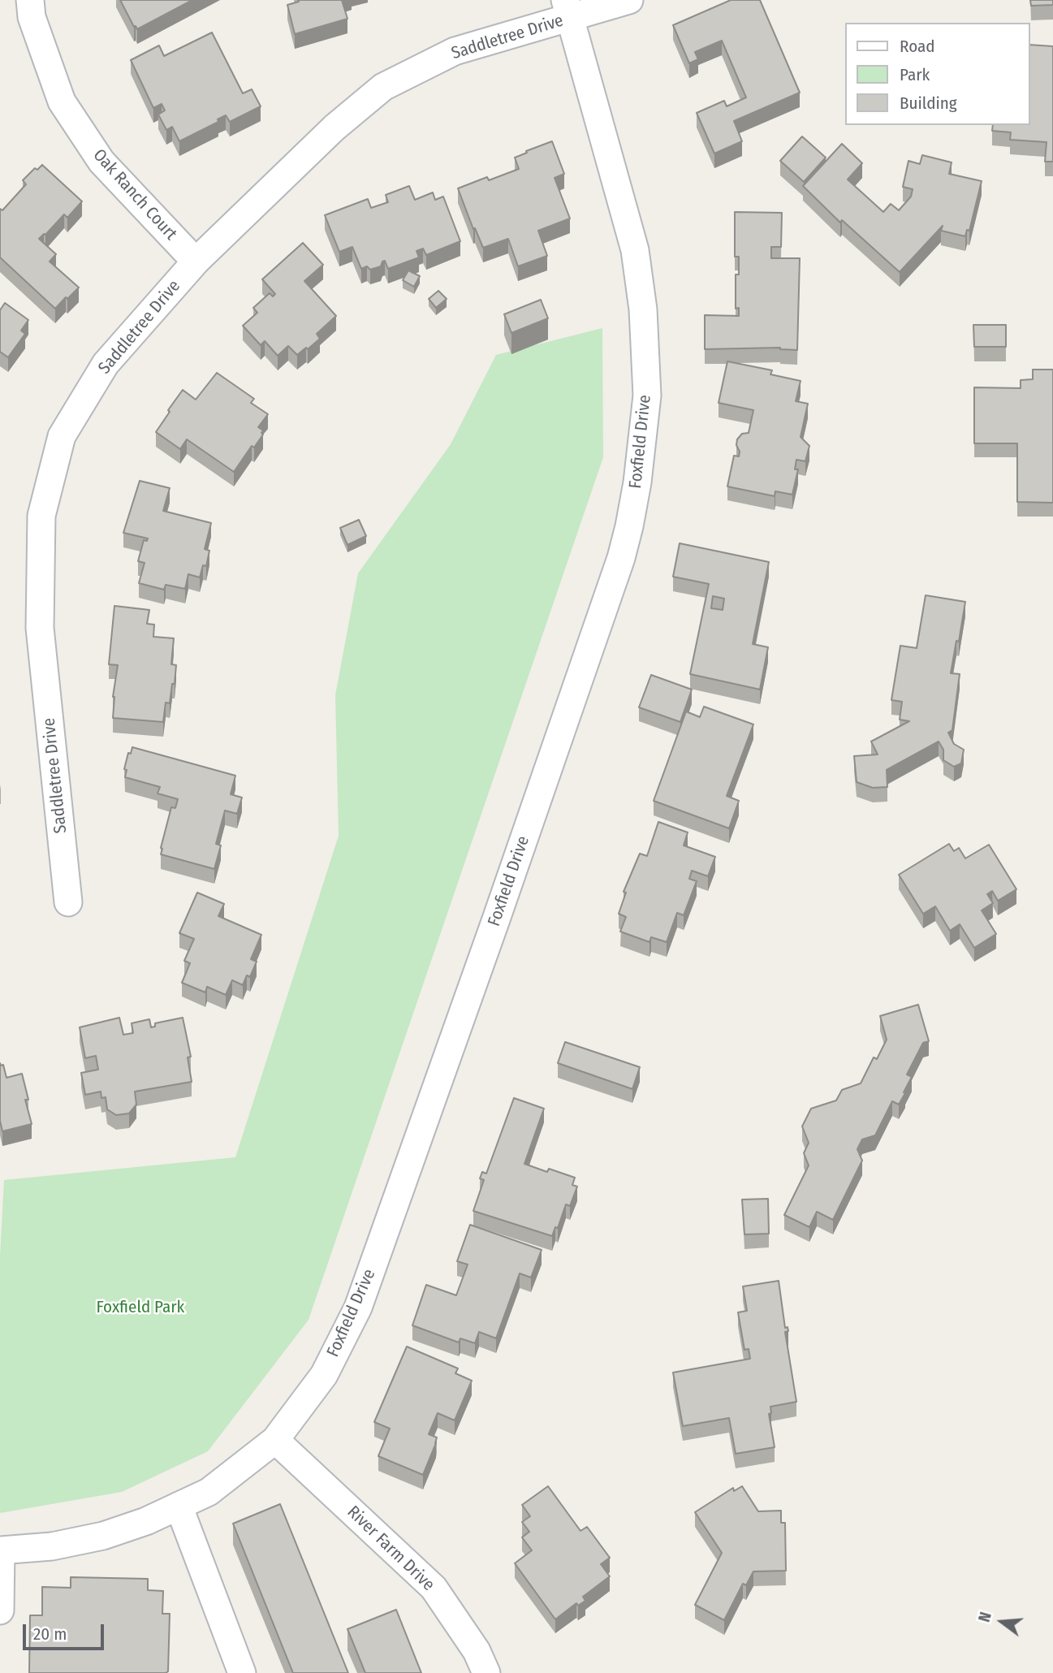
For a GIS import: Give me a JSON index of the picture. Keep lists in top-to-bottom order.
{
  "streets": {
    "street": [
      "Saddletree Drive",
      "Oak Ranch Court",
      "Foxfield Drive",
      "River Farm Drive"
    ]
  },
  "crossings": [
    ["Saddletree Drive", "Oak Ranch Court"],
    ["Saddletree Drive", "Foxfield Drive"],
    ["Foxfield Drive", "River Farm Drive"]
  ],
  "parks": ["Foxfield Park"],
  "legend": ["Road", "Park", "Building"],
  "scale_bar": "20 m",
  "north": "left"
}
